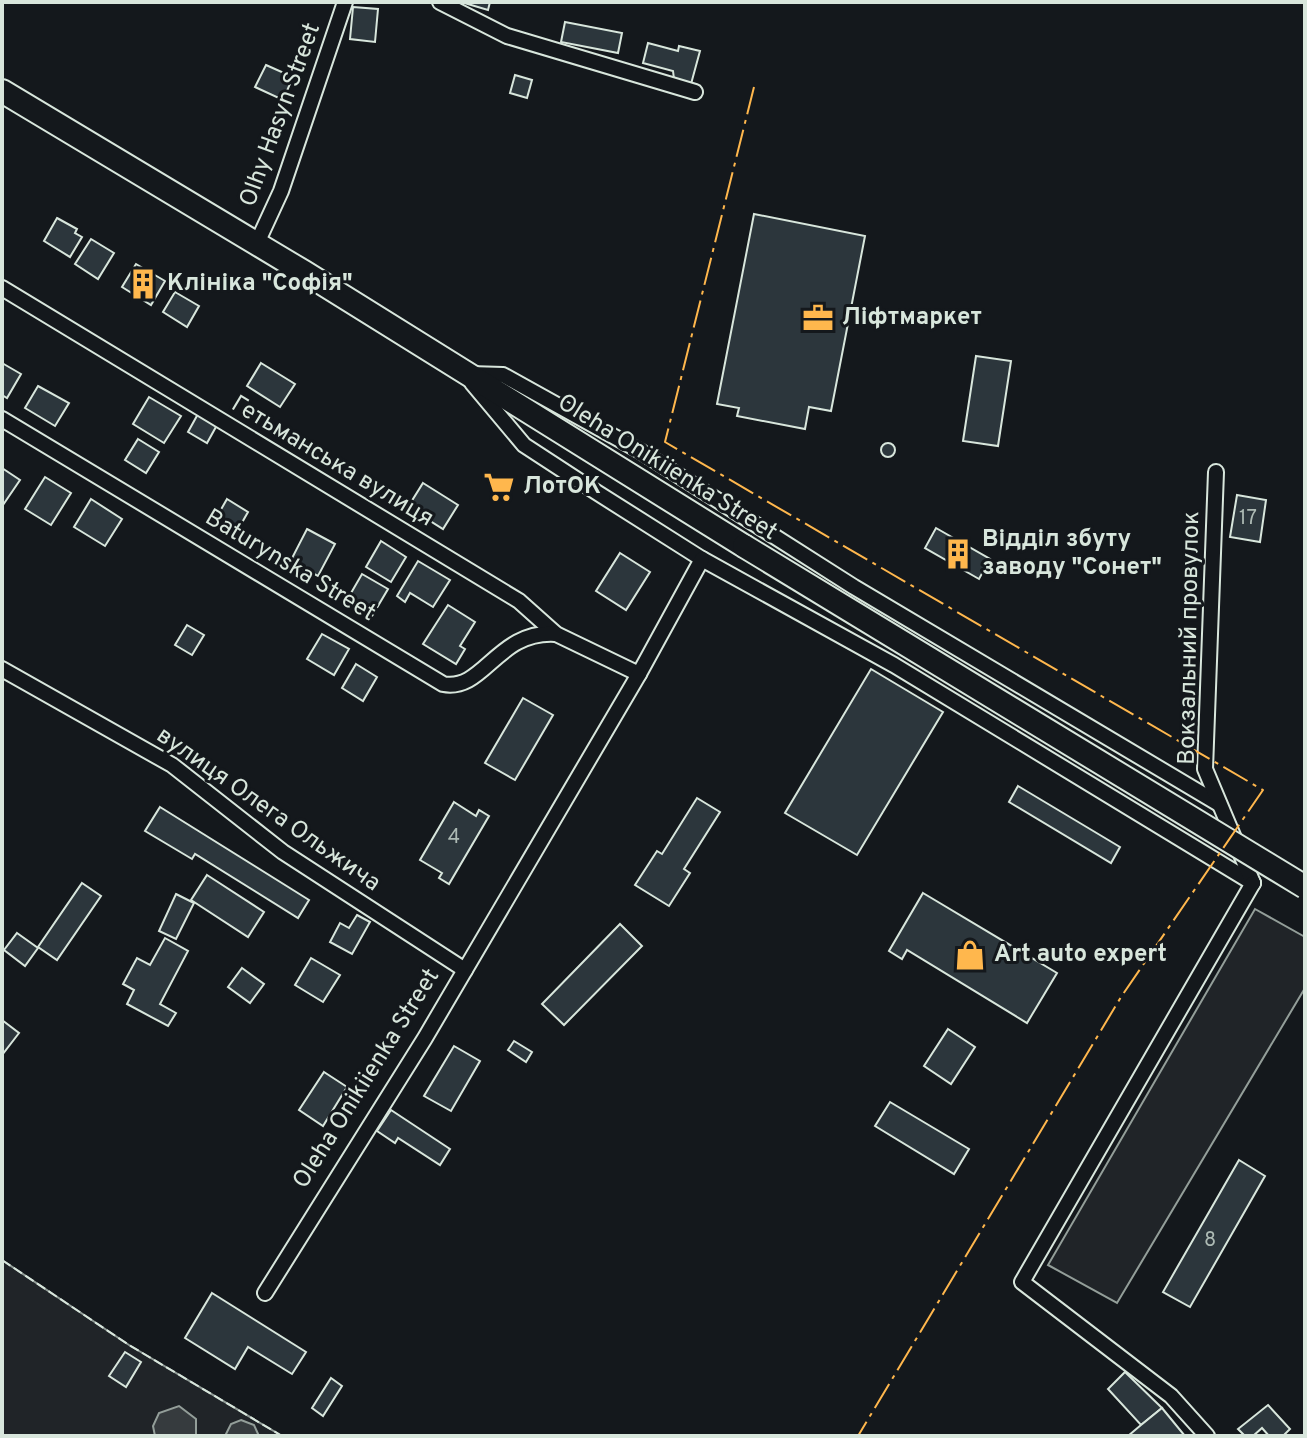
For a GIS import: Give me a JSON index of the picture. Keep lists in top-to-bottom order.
{
  "streets": {
    "main road": ["Oleha Onikiienka Street"],
    "street": [
      "Olhy Hasyn Street",
      "Гетьманська вулиця",
      "Baturynska Street",
      "Вокзальний провулок",
      "вулиця Олега Ольжича"
    ]
  },
  "crossings": [
    ["Olhy Hasyn Street", "Oleha Onikiienka Street"],
    ["Гетьманська вулиця", "Oleha Onikiienka Street"],
    ["Гетьманська вулиця", "Baturynska Street"],
    ["Oleha Onikiienka Street", "вулиця Олега Ольжича"]
  ],
  "places": {
    "building": ["Клініка \"Софія\"", "Відділ збуту заводу \"Сонет\""],
    "office": ["Ліфтмаркет"],
    "supermarket": ["ЛотОК"],
    "shop": ["Art auto expert"]
  },
  "house_numbers": ["17", "4", "8"]
}
